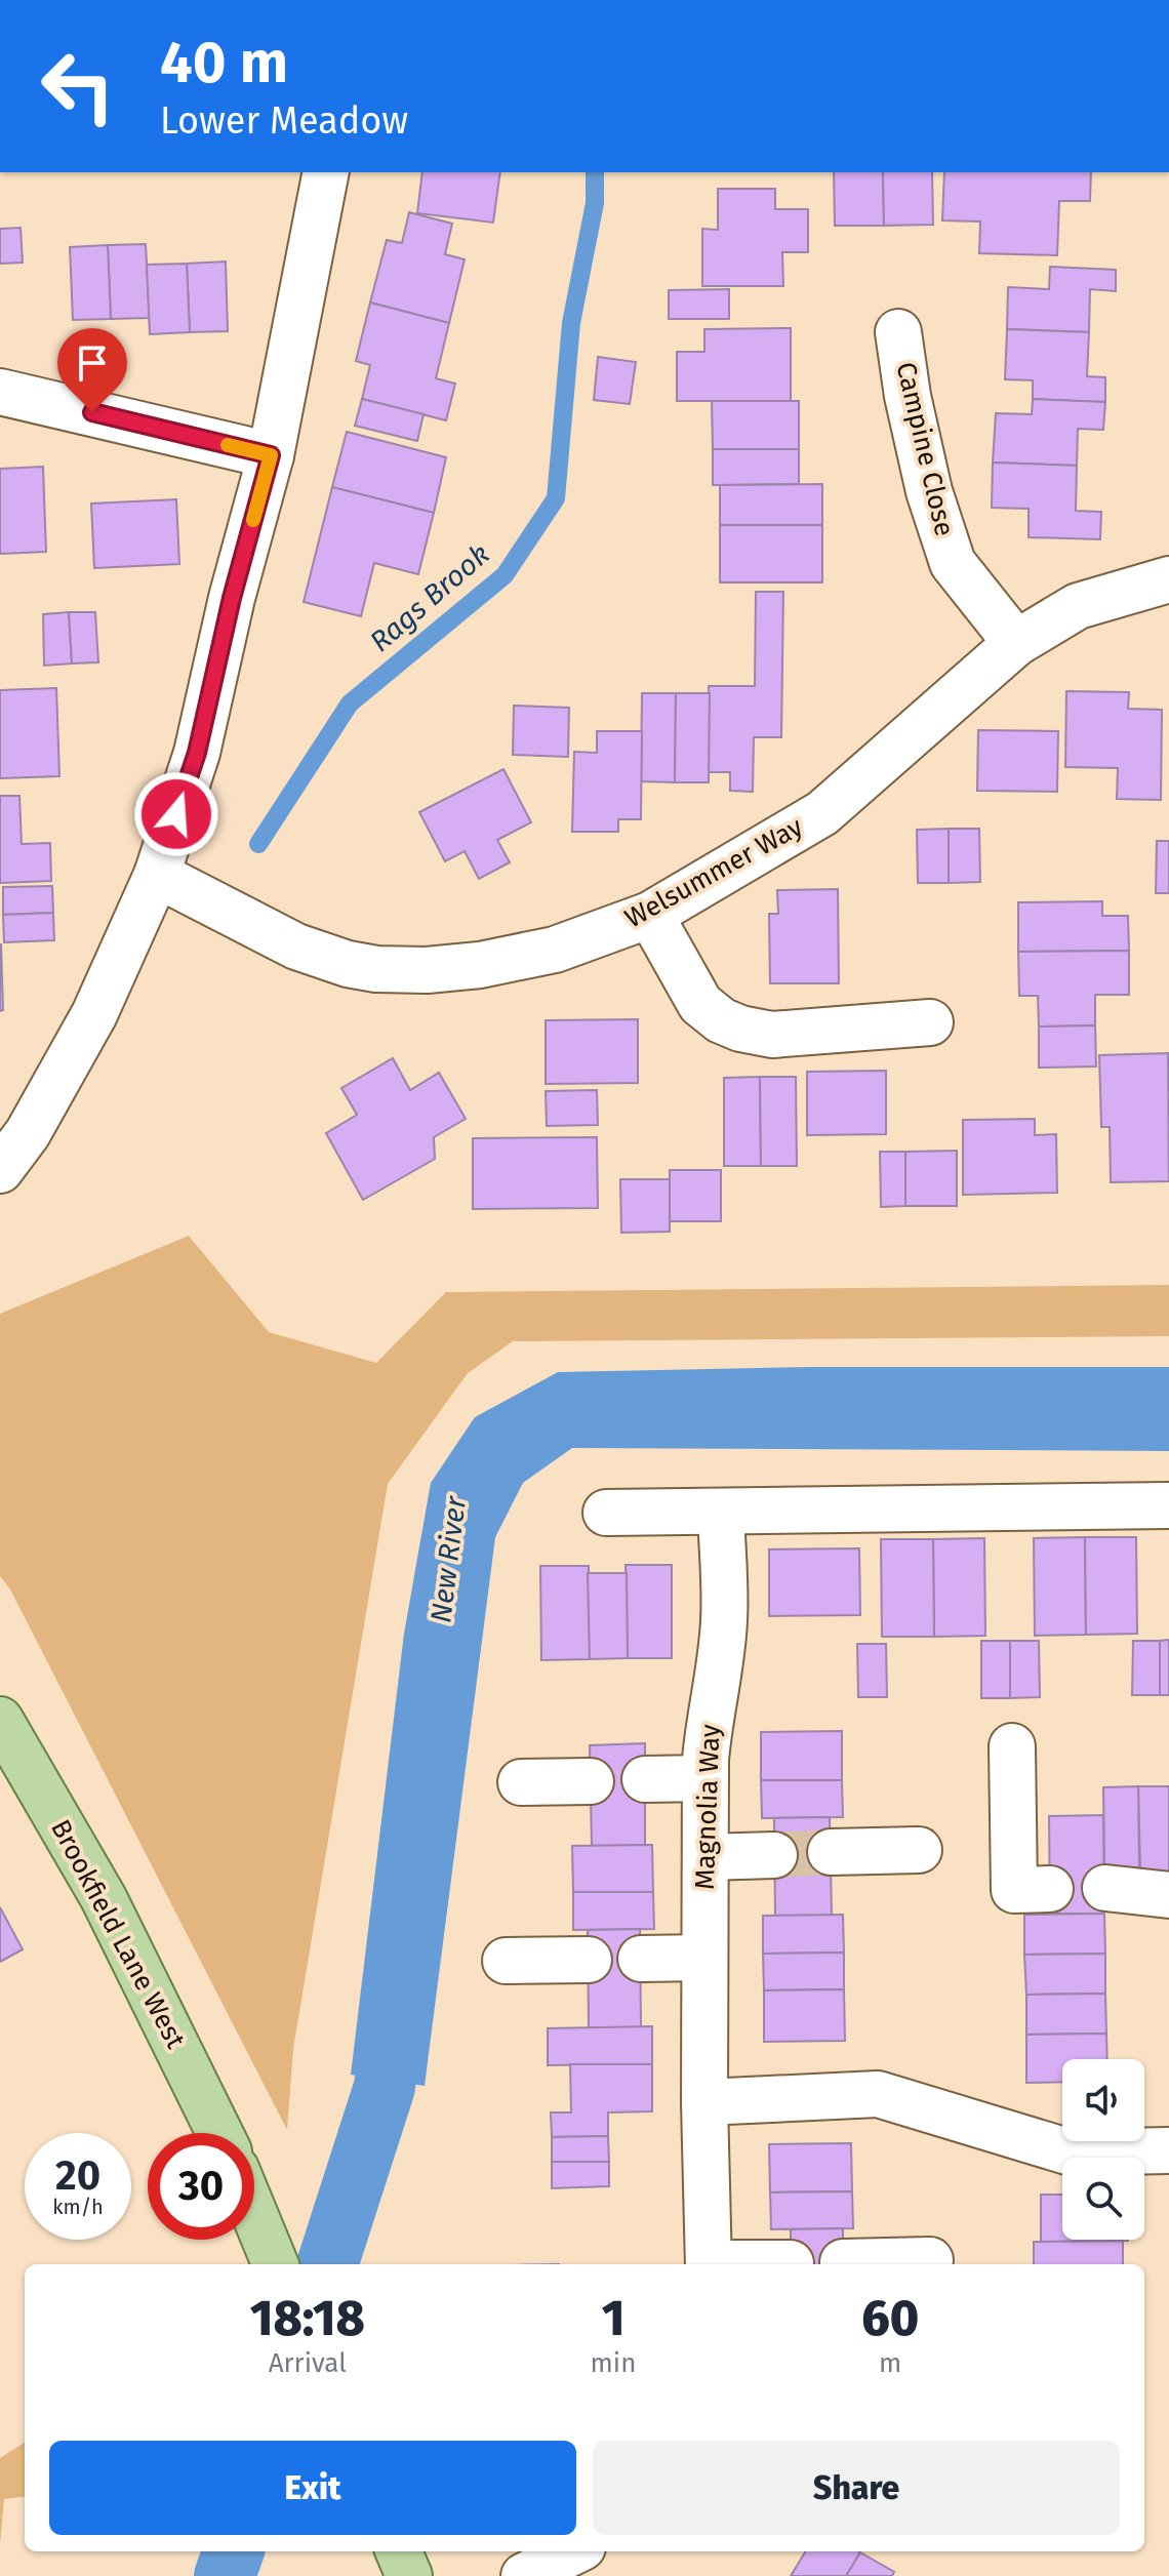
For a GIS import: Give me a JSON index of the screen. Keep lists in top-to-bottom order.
{
  "streets": {
    "main road": ["Brookfield Lane West"],
    "street": ["Campine Close", "Welsummer Way", "Magnolia Way"]
  },
  "crossings": [
    ["Campine Close", "Welsummer Way"]
  ],
  "water": ["Rags Brook", "New River"],
  "page": {
    "turn": ["40 m", "Lower Meadow"],
    "speed": "20 km/h",
    "limit": "30",
    "eta": [
      "18:18",
      "Arrival",
      "1",
      "min",
      "60",
      "m"
    ],
    "buttons": ["Exit", "Share"]
  }
}
